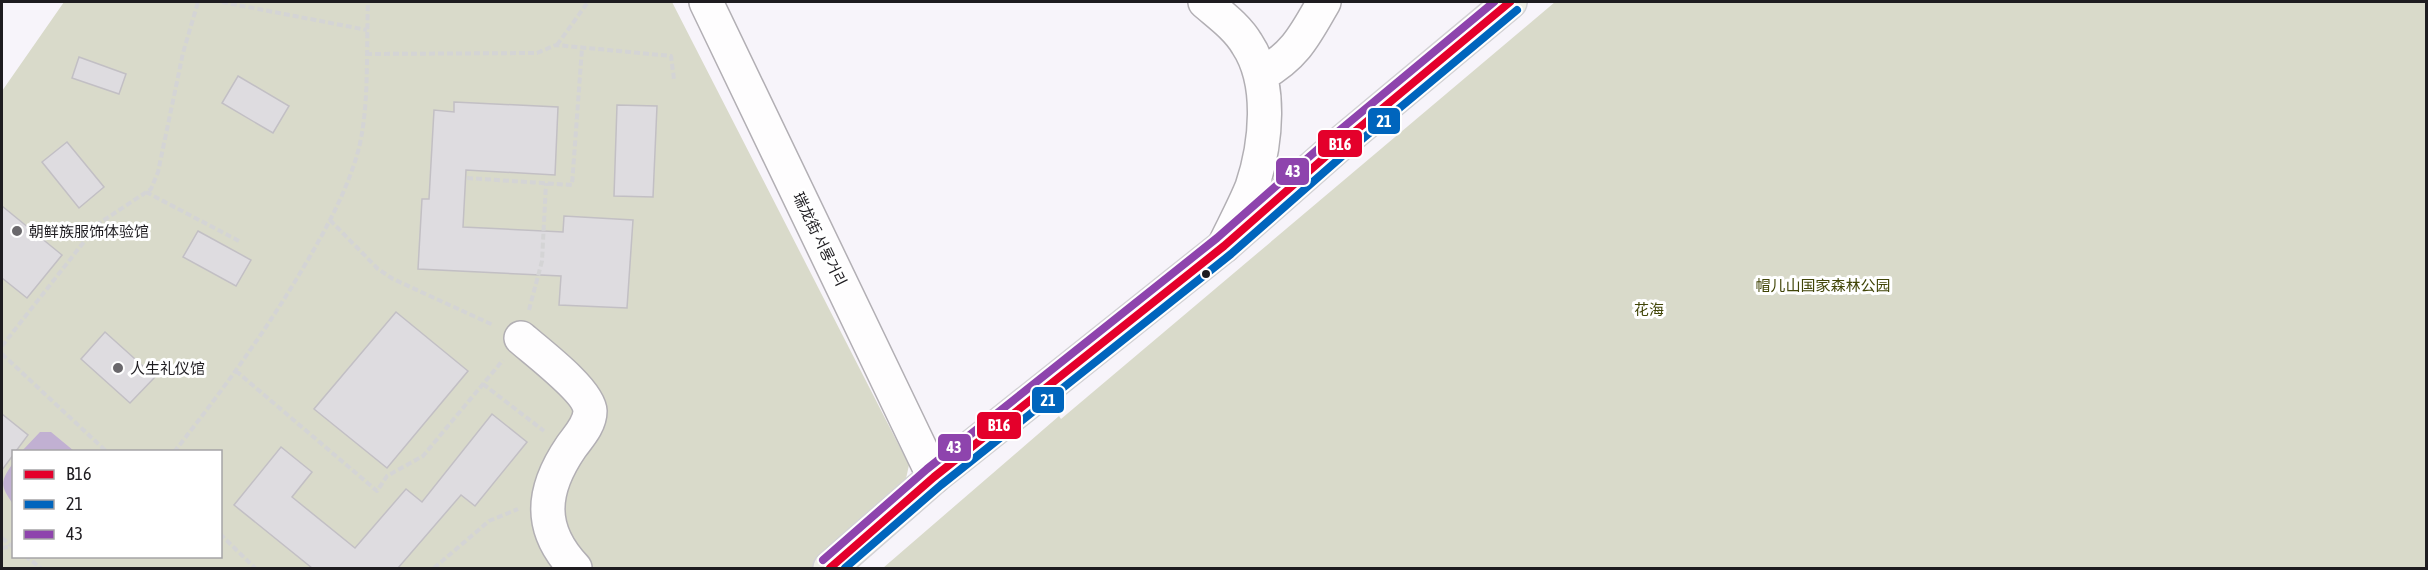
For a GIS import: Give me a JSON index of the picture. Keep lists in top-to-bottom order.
{
  "streets": {
    "street": ["瑞龙街 서룡거리"]
  },
  "parks": ["帽儿山国家森林公园", "花海"],
  "places": ["朝鲜族服饰体验馆", "人生礼仪馆"],
  "lines": ["transit line B16", "transit line 43", "transit line 21"],
  "legend": ["B16", "21", "43"]
}
